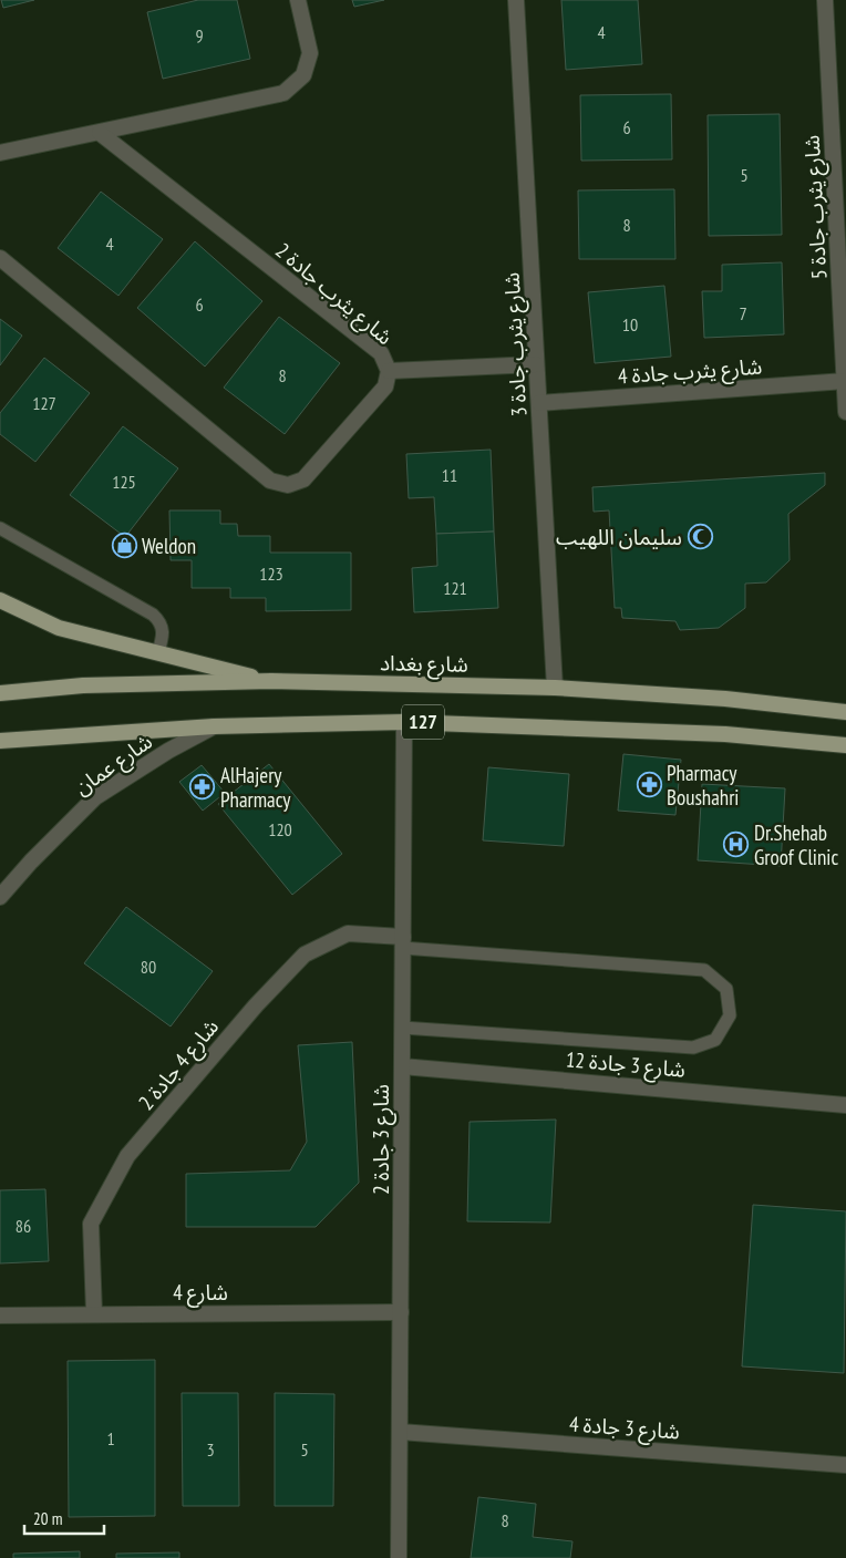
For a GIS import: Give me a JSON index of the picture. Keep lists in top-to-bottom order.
{
  "streets": {
    "main road": ["شارع بغداد", "127"],
    "street": [
      "شارع يثرب جادة 5",
      "شارع يثرب جادة 2",
      "شارع يثرب جادة 3",
      "شارع يثرب جادة 4",
      "شارع عمان",
      "شارع 4 جادة 2",
      "شارع 3 جادة 12",
      "شارع 3 جادة 2",
      "شارع 4",
      "شارع 3 جادة 4"
    ]
  },
  "crossings": [
    ["شارع يثرب جادة 5", "شارع يثرب جادة 4"],
    ["شارع يثرب جادة 3", "شارع يثرب جادة 4"],
    ["شارع يثرب جادة 3", "شارع بغداد"],
    ["127", "شارع عمان"],
    ["127", "شارع 3 جادة 2"],
    ["شارع 4 جادة 2", "شارع 3 جادة 2"],
    ["شارع 4 جادة 2", "شارع 4"],
    ["شارع 3 جادة 12", "شارع 3 جادة 2"],
    ["شارع 3 جادة 2", "شارع 4"],
    ["شارع 3 جادة 2", "شارع 3 جادة 4"]
  ],
  "places": {
    "mosque": ["سليمان اللهيب"],
    "shop": ["Weldon"],
    "pharmacy": ["Pharmacy Boushahri", "AlHajery Pharmacy"],
    "hospital": ["Dr.Shehab Groof Clinic"]
  },
  "house_numbers": [
    "4",
    "9",
    "6",
    "5",
    "8",
    "4",
    "6",
    "7",
    "10",
    "8",
    "127",
    "11",
    "125",
    "123",
    "121",
    "120",
    "80",
    "86",
    "1",
    "3",
    "5",
    "8"
  ],
  "scale_bar": "20 m"
}
